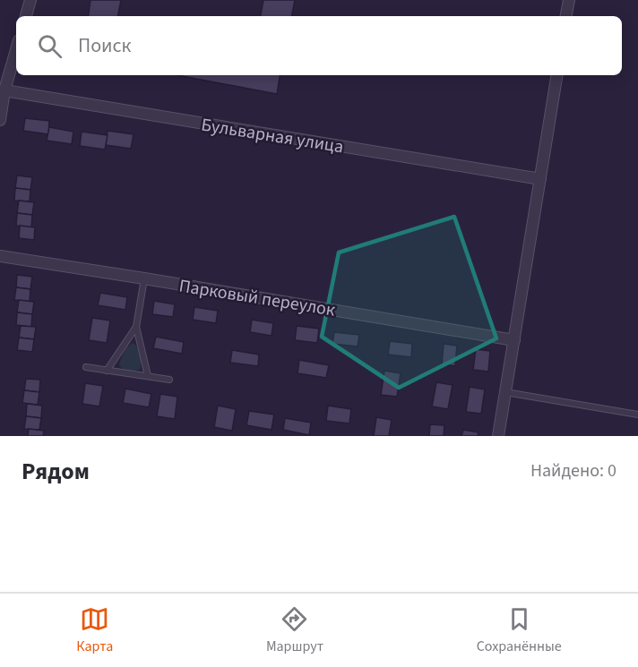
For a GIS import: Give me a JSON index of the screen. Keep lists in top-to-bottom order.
{
  "streets": {
    "street": ["Бульварная улица", "Парковый переулок"]
  },
  "page": {
    "search": "Поиск",
    "heading": ["Рядом", "Найдено: 0"],
    "nav": ["Карта", "Маршрут", "Сохранённые"]
  }
}
